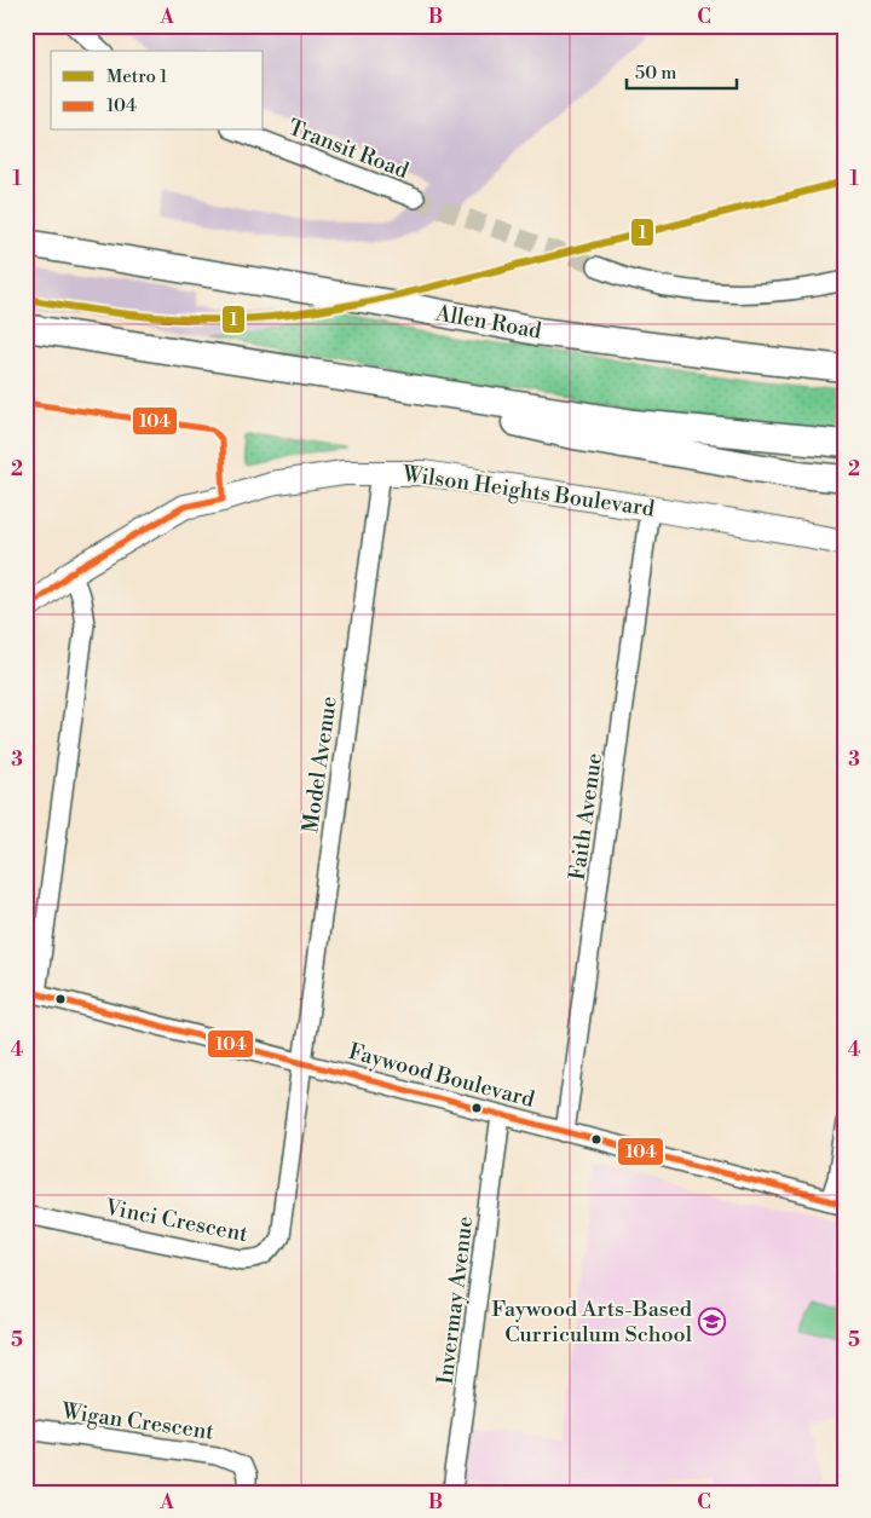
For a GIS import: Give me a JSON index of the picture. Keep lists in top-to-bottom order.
{
  "streets": {
    "highway": ["Allen Road"],
    "main road": ["Wilson Heights Boulevard"],
    "street": [
      "Transit Road",
      "Model Avenue",
      "Faith Avenue",
      "Faywood Boulevard",
      "Vinci Crescent",
      "Invermay Avenue",
      "Wigan Crescent"
    ]
  },
  "crossings": [
    ["Wilson Heights Boulevard", "Model Avenue"],
    ["Wilson Heights Boulevard", "Faith Avenue"],
    ["Model Avenue", "Faywood Boulevard"],
    ["Model Avenue", "Vinci Crescent"],
    ["Faith Avenue", "Faywood Boulevard"],
    ["Faywood Boulevard", "Vinci Crescent"],
    ["Faywood Boulevard", "Invermay Avenue"]
  ],
  "places": {
    "school or university": ["Faywood Arts-Based Curriculum School"]
  },
  "lines": ["metro line 1", "transit line 104"],
  "legend": ["Metro 1", "104"],
  "scale_bar": "50 m",
  "grid": {
    "columns": ["A", "B", "C"],
    "rows": [
      "1",
      "2",
      "3",
      "4",
      "5"
    ]
  }
}
